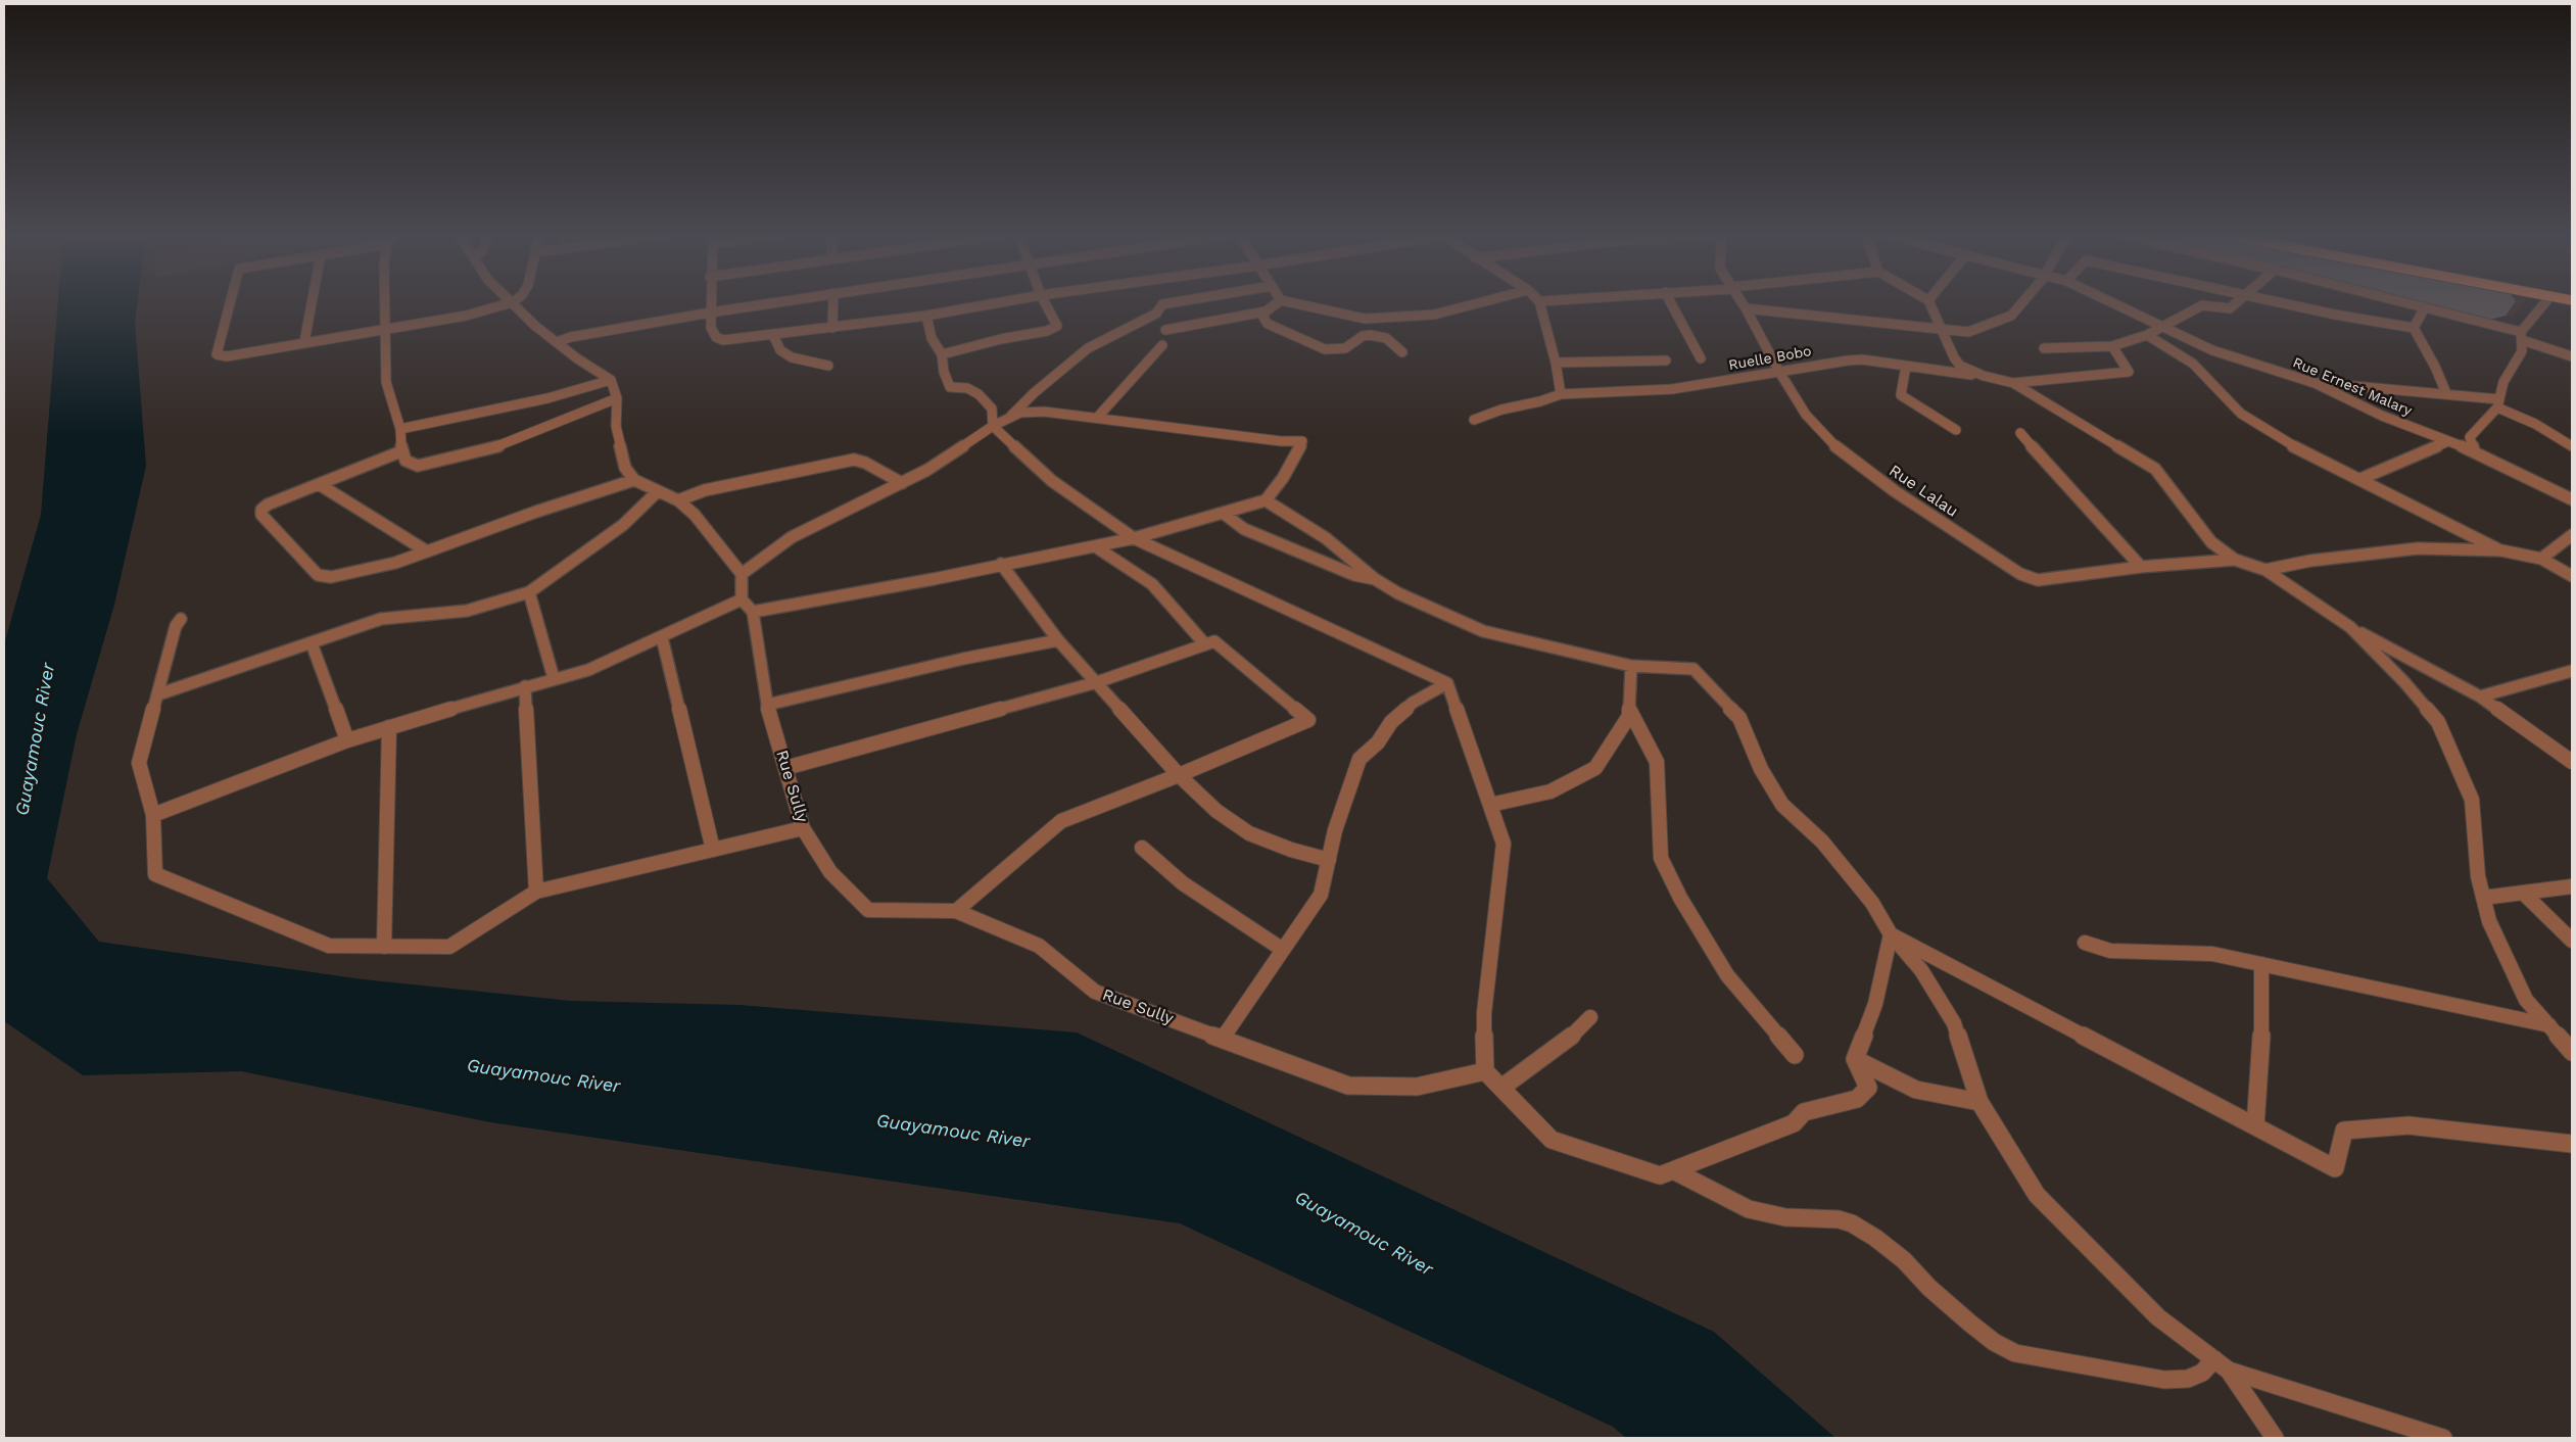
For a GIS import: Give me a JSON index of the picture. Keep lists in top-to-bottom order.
{
  "streets": {
    "street": [
      "Ruelle Bobo",
      "Rue Ernest Malary",
      "Rue Lalau",
      "Rue Sully"
    ]
  },
  "crossings": [
    ["Ruelle Bobo", "Rue Lalau"]
  ],
  "water": ["Guayamouc River"]
}
